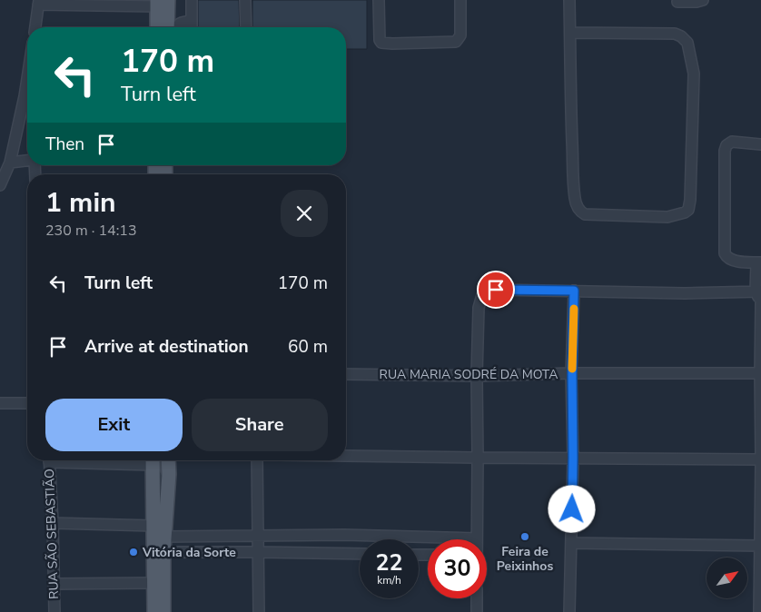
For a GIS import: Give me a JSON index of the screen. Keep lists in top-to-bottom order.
{
  "streets": {
    "street": ["RUA MARIA SODRÉ DA MOTA", "RUA SÃO SEBASTIÃO"]
  },
  "places": ["Feira de Peixinhos", "Vitória da Sorte"],
  "north": "top right",
  "page": {
    "turn": ["170 m", "Turn left"],
    "then": "Then",
    "heading": ["1 min", "230 m · 14:13"],
    "list": [
      {
        "name": "Turn left",
        "value": "170 m"
      },
      {
        "name": "Arrive at destination",
        "value": "60 m"
      }
    ],
    "buttons": ["Exit", "Share"],
    "speed": "22 km/h",
    "limit": "30"
  }
}
